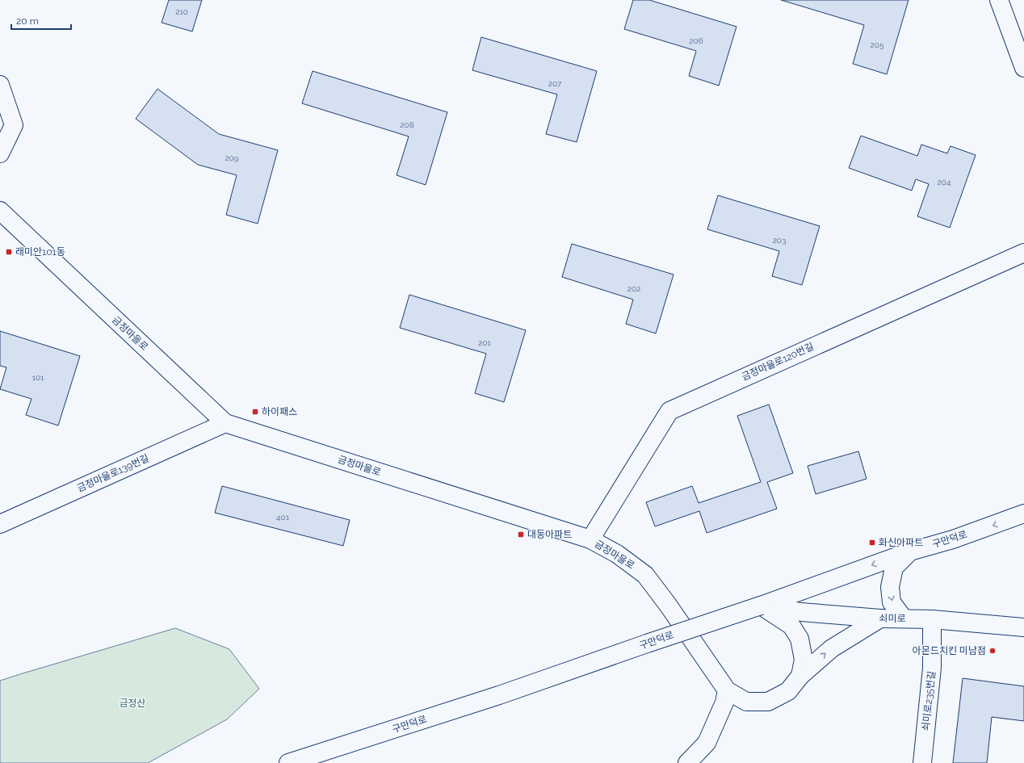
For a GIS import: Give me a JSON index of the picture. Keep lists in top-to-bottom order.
{
  "streets": {
    "main road": [
      "금정마을로",
      "금정마을로120번길",
      "금정마을로139번길",
      "구만덕로",
      "쇠미로",
      "쇠미로235번길"
    ]
  },
  "crossings": [
    ["금정마을로", "금정마을로120번길"],
    ["금정마을로", "금정마을로139번길"],
    ["금정마을로", "구만덕로"],
    ["금정마을로", "쇠미로"],
    ["구만덕로", "쇠미로"],
    ["쇠미로", "쇠미로235번길"]
  ],
  "parks": ["금정산"],
  "places": {
    "transit": [
      "래미안101동",
      "하이패스",
      "대동아파트",
      "화신아파트"
    ],
    "other": ["아몬드치킨 미남점"]
  },
  "house_numbers": [
    "210",
    "206",
    "205",
    "207",
    "208",
    "209",
    "204",
    "203",
    "202",
    "201",
    "101",
    "401"
  ],
  "scale_bar": "20 m"
}
